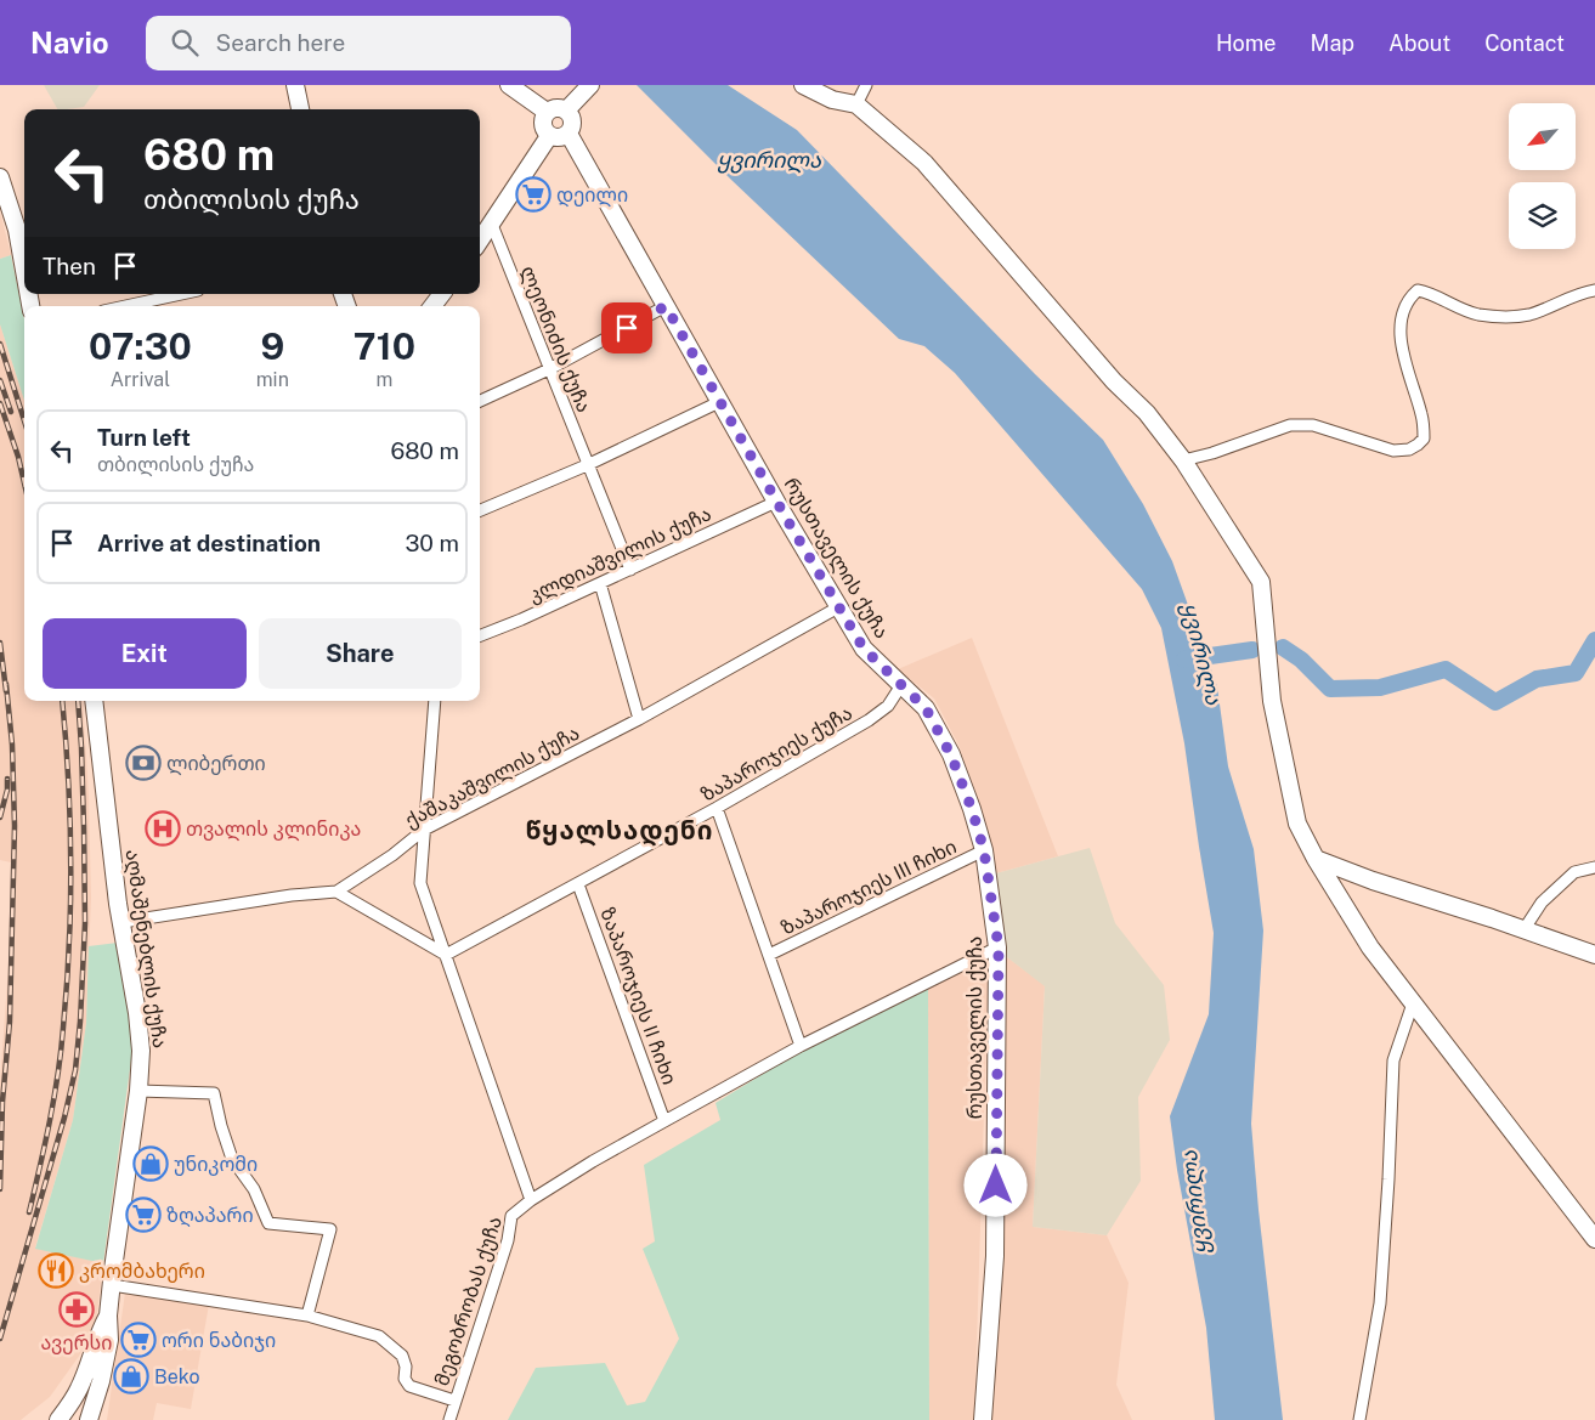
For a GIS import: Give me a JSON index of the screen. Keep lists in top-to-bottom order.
{
  "streets": {
    "street": [
      "ლეონიძის ქუჩა",
      "კლდიაშვილის ქუჩა",
      "რუსთაველის ქუჩა",
      "ზაპაროჯიეს ქუჩა",
      "ქაშაკაშვილის ქუჩა",
      "ზაპაროჯიეს III ჩიხი",
      "აღმაშენებლის ქუჩა",
      "ზაპაროჯიეს II ჩიხი",
      "მეგობრობას ქუჩა"
    ]
  },
  "crossings": [
    ["ლეონიძის ქუჩა", "კლდიაშვილის ქუჩა"],
    ["კლდიაშვილის ქუჩა", "რუსთაველის ქუჩა"],
    ["რუსთაველის ქუჩა", "ზაპაროჯიეს ქუჩა"],
    ["რუსთაველის ქუჩა", "ქაშაკაშვილის ქუჩა"],
    ["რუსთაველის ქუჩა", "ზაპაროჯიეს III ჩიხი"],
    ["ზაპაროჯიეს ქუჩა", "ზაპაროჯიეს III ჩიხი"],
    ["ზაპაროჯიეს ქუჩა", "ზაპაროჯიეს II ჩიხი"]
  ],
  "districts": ["წყალსადენი"],
  "water": ["ყვირილა"],
  "places": {
    "supermarket": ["დეილი", "ზღაპარი", "ორი ნაბიჯი"],
    "bank": ["ლიბერთი"],
    "hospital": ["თვალის კლინიკა"],
    "shop": ["უნიკომი", "Beko"],
    "restaurant": ["კრომბახერი"],
    "pharmacy": ["ავერსი"]
  },
  "north": "bottom left",
  "page": {
    "header": "Navio",
    "search": "Search here",
    "nav": [
      "Home",
      "Map",
      "About",
      "Contact"
    ],
    "turn": ["680 m", "თბილისის ქუჩა"],
    "then": "Then",
    "eta": [
      "07:30",
      "Arrival",
      "9",
      "min",
      "710",
      "m"
    ],
    "list": [
      {
        "name": "Turn left",
        "note": "თბილისის ქუჩა",
        "value": "680 m"
      },
      {
        "name": "Arrive at destination",
        "value": "30 m"
      }
    ],
    "buttons": ["Exit", "Share"]
  }
}
